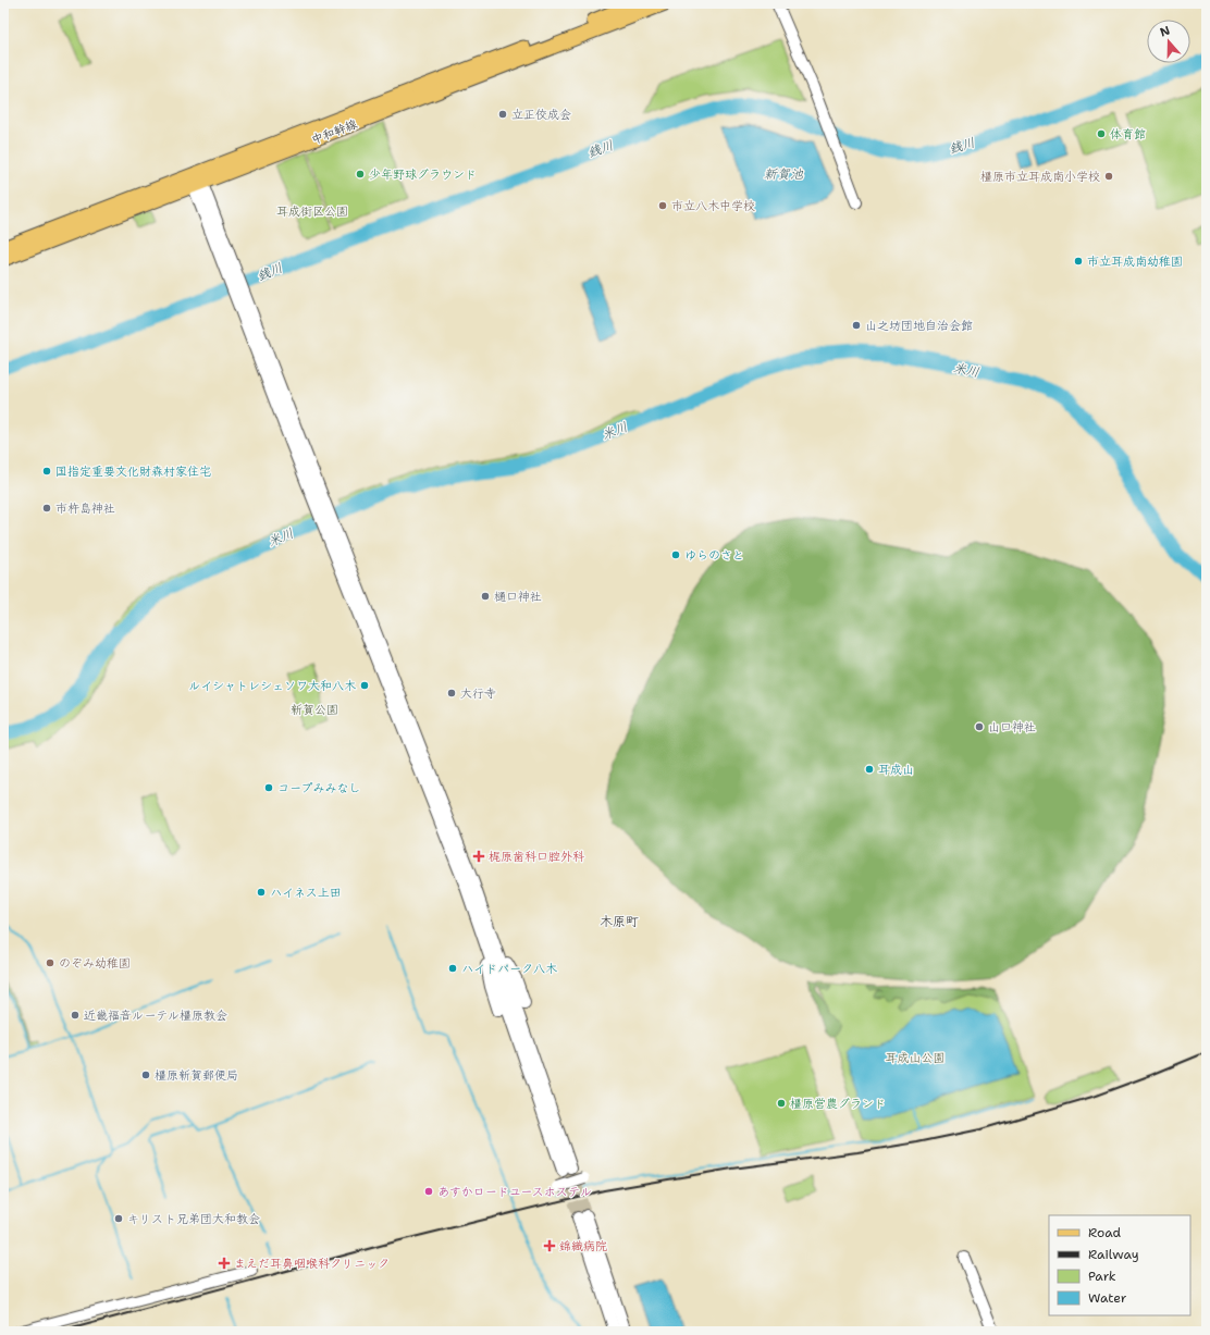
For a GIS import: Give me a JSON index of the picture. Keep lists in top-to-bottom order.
{
  "streets": {
    "main road": ["中和幹線"]
  },
  "districts": ["木原町"],
  "water": ["銭川", "新賀池", "米川"],
  "parks": ["耳成街区公園", "新賀公園", "耳成山公園"],
  "places": {
    "other": [
      "立正佼成会",
      "体育館",
      "少年野球グラウンド",
      "橿原市立耳成南小学校",
      "市立八木中学校",
      "市立耳成南幼稚園",
      "山之坊団地自治会館",
      "国指定重要文化財森村家住宅",
      "市杵島神社",
      "ゆらのさと",
      "樋口神社",
      "ルイシャトレシェソワ大和八木",
      "大行寺",
      "山口神社",
      "耳成山",
      "コープみみなし",
      "ハイネス上田",
      "のぞみ幼稚園",
      "ハイドパーク八木",
      "近畿福音ルーテル橿原教会",
      "橿原新賀郵便局",
      "橿原営農グランド",
      "あすかロードユースホステル",
      "キリスト兄弟団大和教会"
    ],
    "health": ["梶原歯科口腔外科", "錦織病院", "まえだ耳鼻咽喉科クリニック"]
  },
  "legend": [
    "Road",
    "Railway",
    "Park",
    "Water"
  ],
  "north": "top"
}
